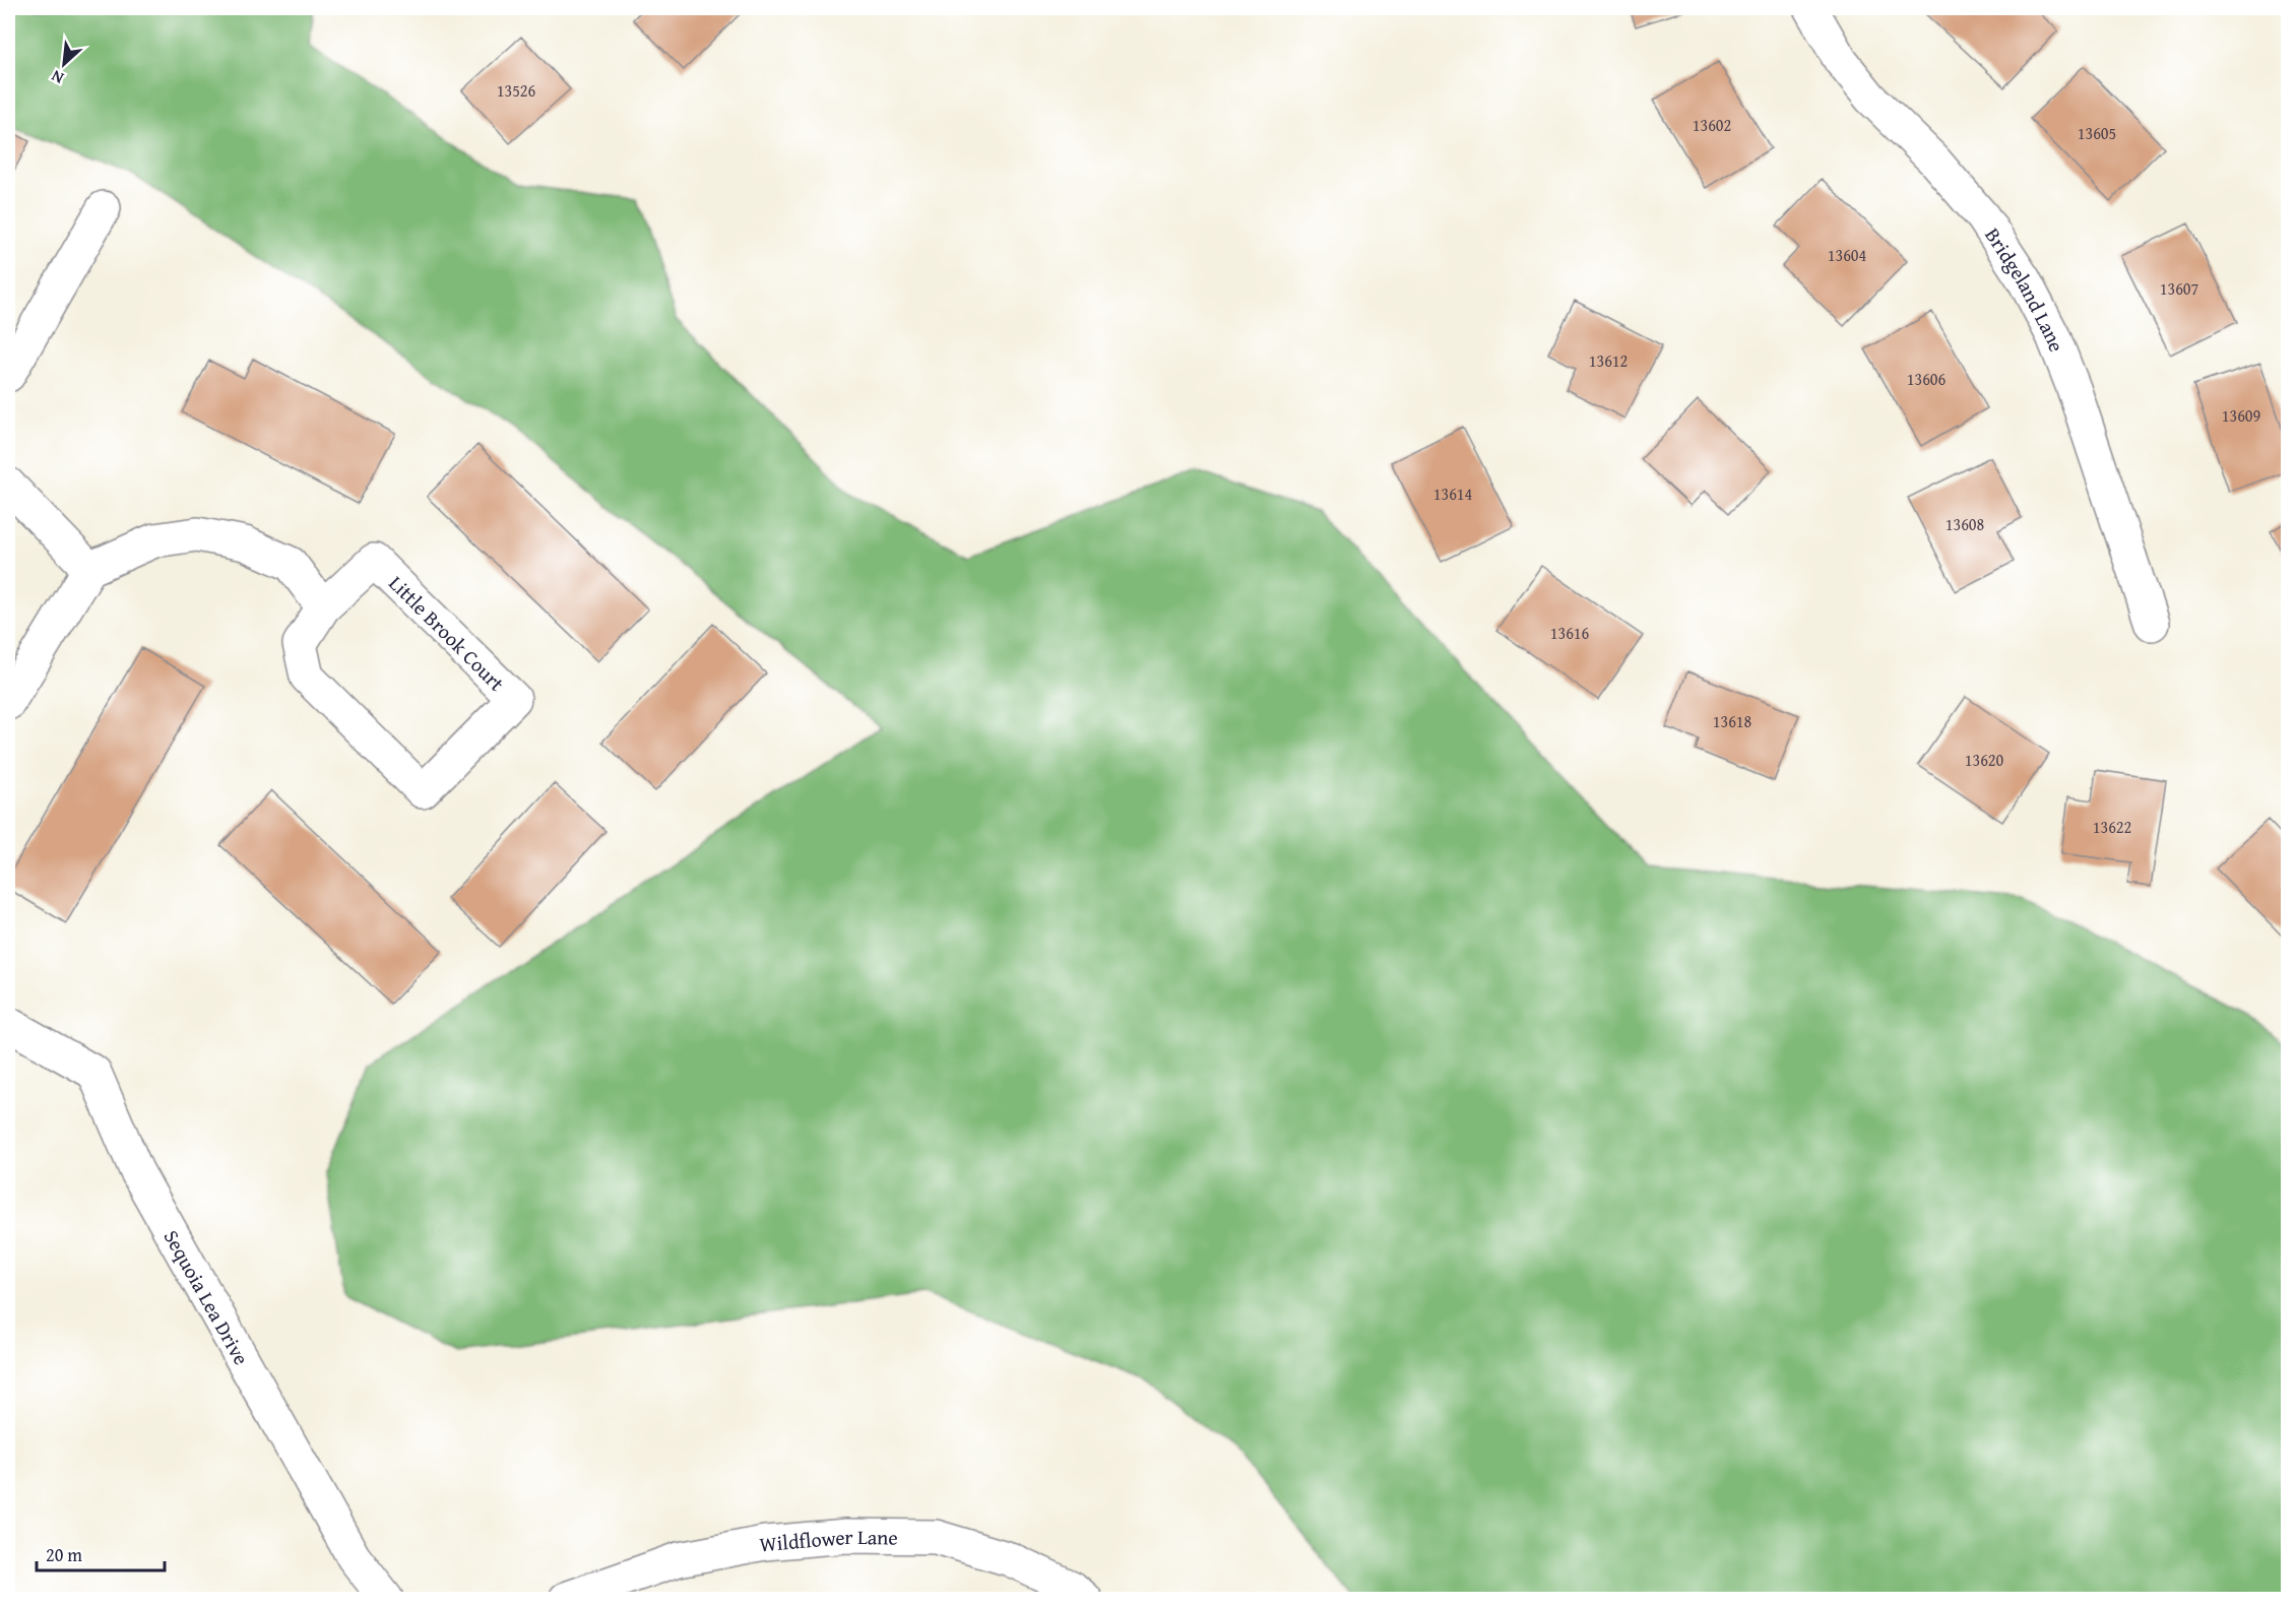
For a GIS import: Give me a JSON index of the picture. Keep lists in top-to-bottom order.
{
  "streets": {
    "street": [
      "Bridgeland Lane",
      "Little Brook Court",
      "Sequoia Lea Drive",
      "Wildflower Lane"
    ]
  },
  "house_numbers": [
    "13526",
    "13602",
    "13605",
    "13604",
    "13607",
    "13612",
    "13606",
    "13609",
    "13614",
    "13608",
    "13616",
    "13618",
    "13620",
    "13622"
  ],
  "scale_bar": "20 m",
  "north": "bottom left"
}
